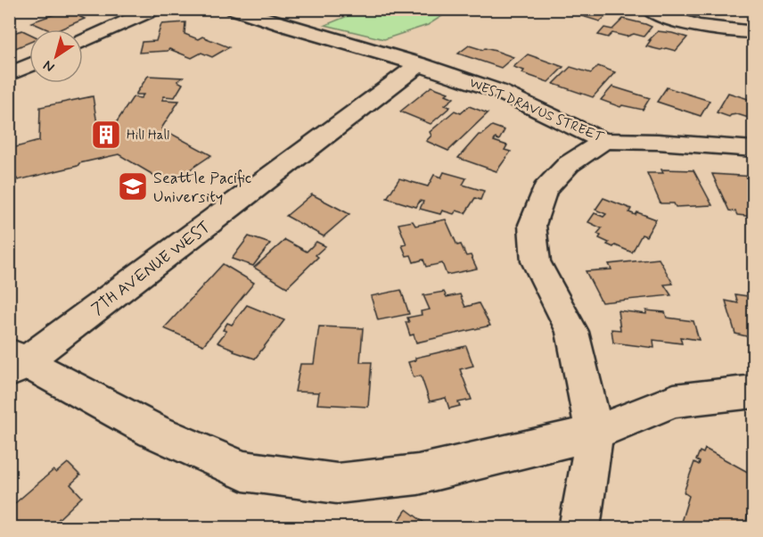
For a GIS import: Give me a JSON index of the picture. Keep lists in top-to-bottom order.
{
  "streets": {
    "street": ["WEST DRAVUS STREET", "7TH AVENUE WEST"]
  },
  "crossings": [
    ["WEST DRAVUS STREET", "7TH AVENUE WEST"]
  ],
  "places": {
    "building": ["Hill Hall"],
    "school or university": ["Seattle Pacific University"]
  },
  "north": "bottom left"
}
